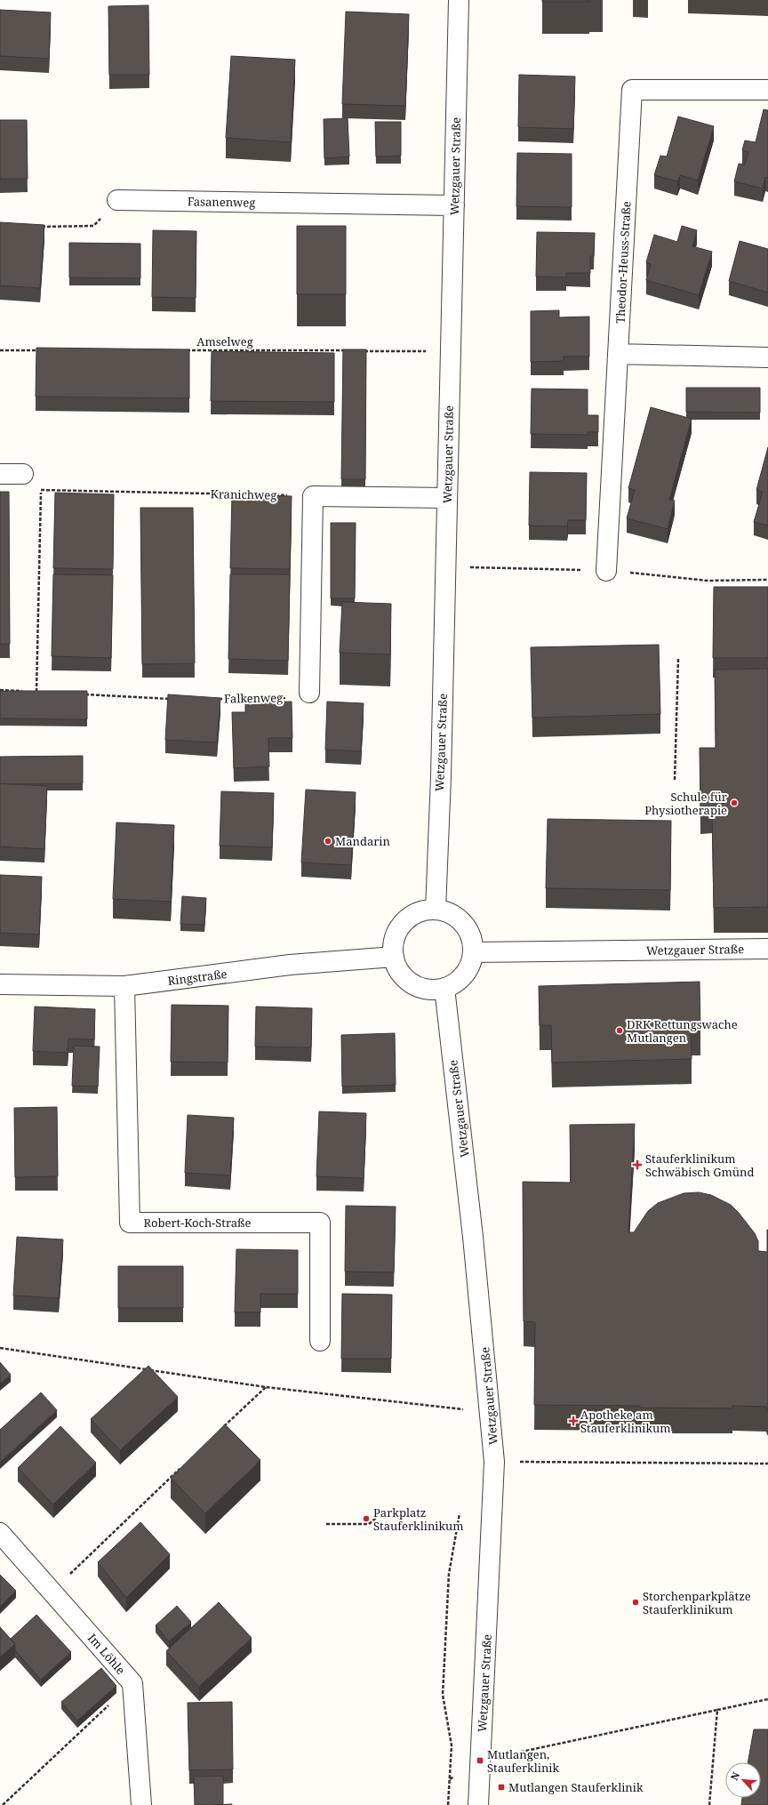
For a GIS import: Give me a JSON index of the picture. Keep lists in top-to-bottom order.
{
  "streets": {
    "street": [
      "Wetzgauer Straße",
      "Fasanenweg",
      "Theodor-Heuss-Straße",
      "Ringstraße",
      "Robert-Koch-Straße",
      "Im Löhle"
    ],
    "path": ["Amselweg", "Kranichweg", "Falkenweg"]
  },
  "crossings": [
    ["Wetzgauer Straße", "Fasanenweg"],
    ["Wetzgauer Straße", "Ringstraße"],
    ["Ringstraße", "Robert-Koch-Straße"]
  ],
  "places": {
    "other": [
      "Schule für Physiotherapie",
      "Mandarin",
      "DRK Rettungswache Mutlangen",
      "Parkplatz Stauferklinikum",
      "Storchenparkplätze Stauferklinikum"
    ],
    "health": ["Stauferklinikum Schwäbisch Gmünd", "Apotheke am Stauferklinikum"],
    "transit": ["Mutlangen, Stauferklinik", "Mutlangen Stauferklinik"]
  },
  "north": "top left"
}
